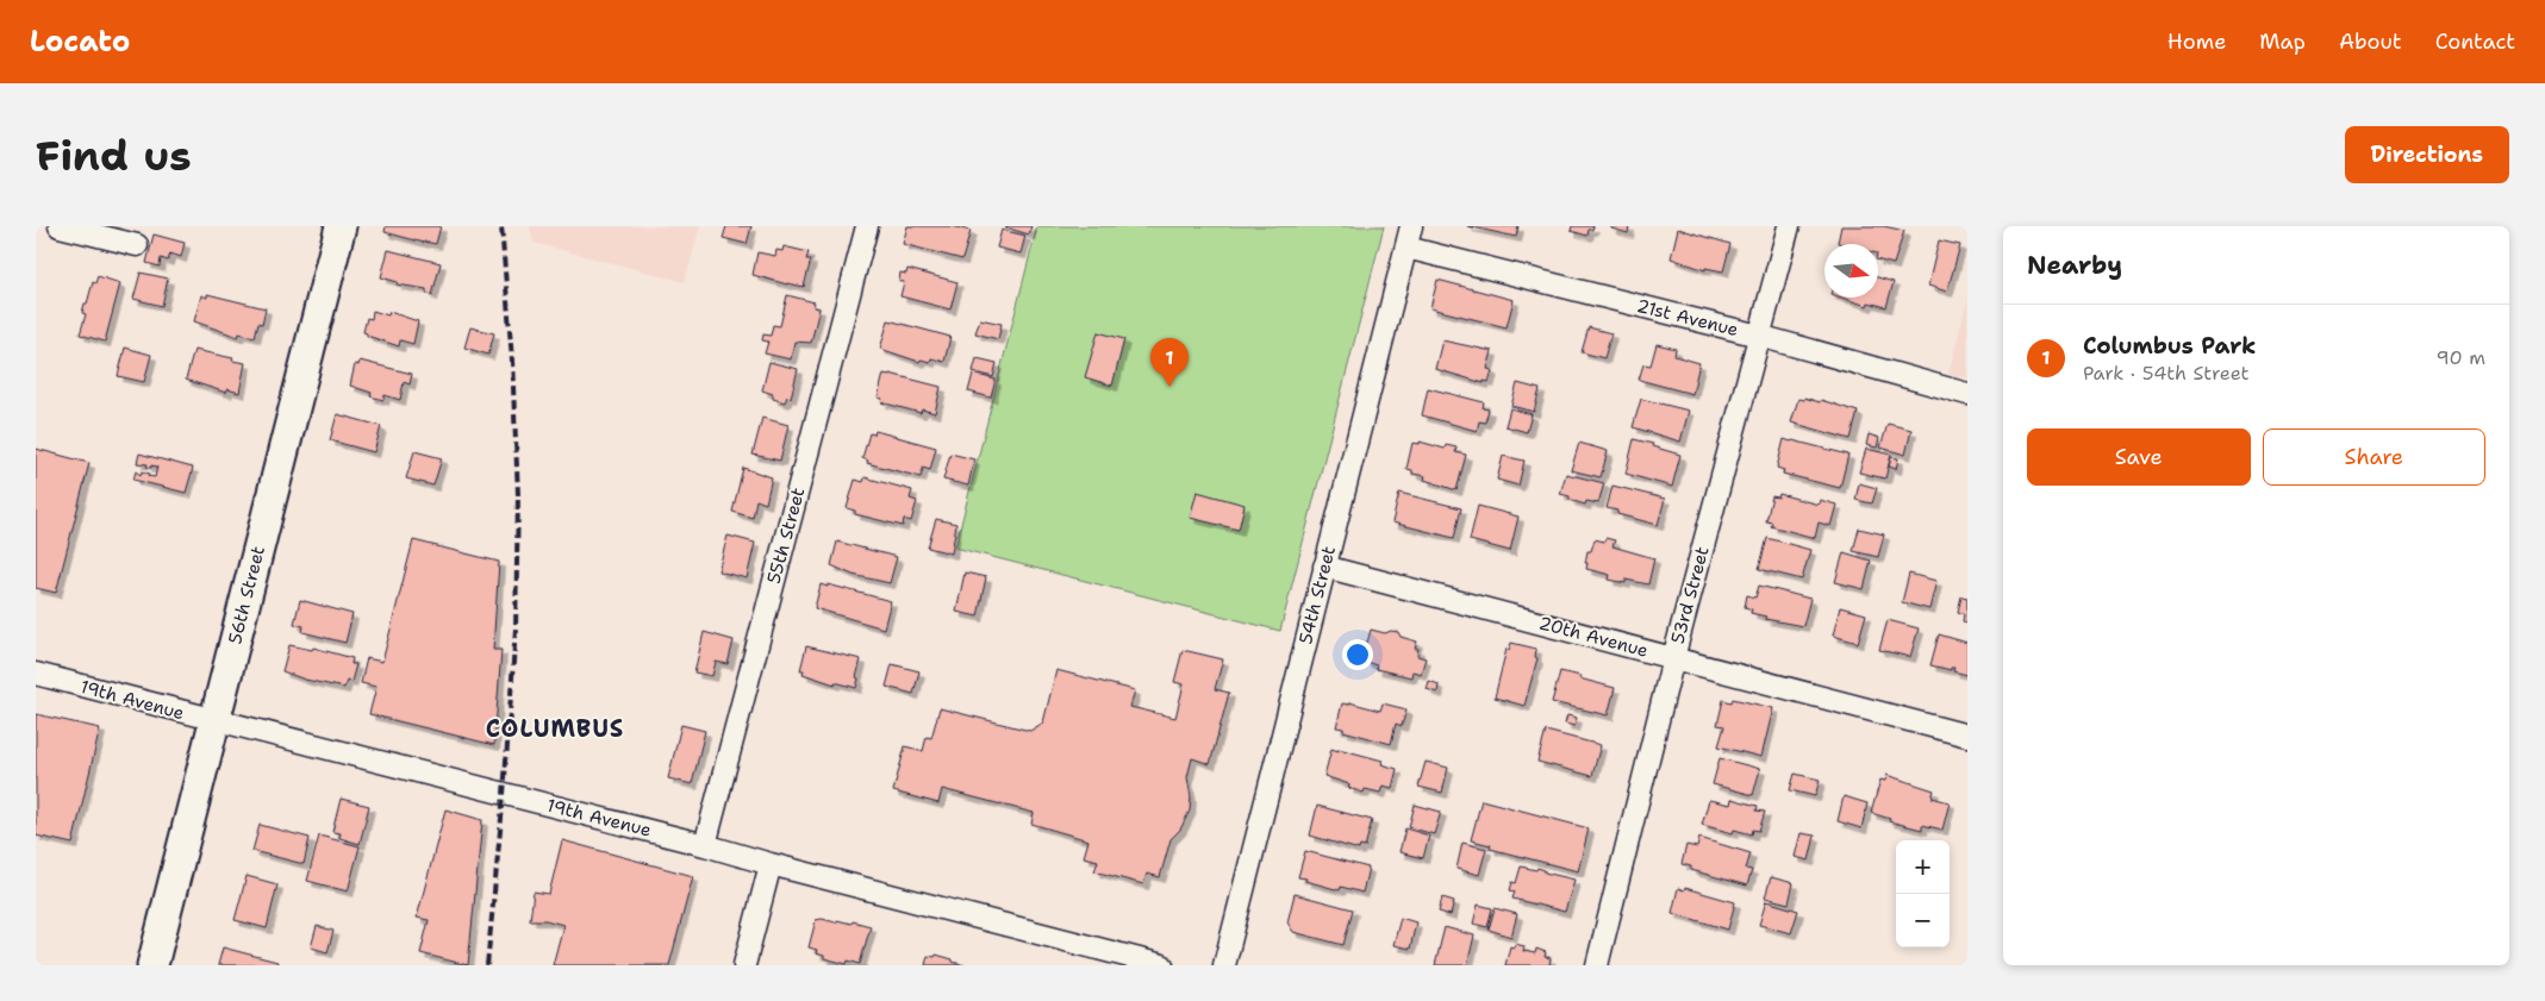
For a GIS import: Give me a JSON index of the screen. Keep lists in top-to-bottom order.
{
  "streets": {
    "street": [
      "21st Avenue",
      "55th Street",
      "56th Street",
      "54th Street",
      "53rd Street",
      "20th Avenue",
      "19th Avenue"
    ]
  },
  "crossings": [
    ["21st Avenue", "54th Street"],
    ["21st Avenue", "53rd Street"],
    ["55th Street", "19th Avenue"],
    ["56th Street", "19th Avenue"],
    ["54th Street", "20th Avenue"],
    ["53rd Street", "20th Avenue"]
  ],
  "districts": ["COLUMBUS"],
  "north": "right",
  "page": {
    "header": "Locato",
    "nav": [
      "Home",
      "Map",
      "About",
      "Contact"
    ],
    "buttons": [
      "Directions",
      ["Save", "Share"]
    ],
    "title": "Find us",
    "heading": "Nearby",
    "list": [
      {
        "mark": "1",
        "name": "Columbus Park",
        "note": "Park · 54th Street",
        "value": "90 m"
      }
    ],
    "pins": "1",
    "map_buttons": ["+", "−"]
  }
}
